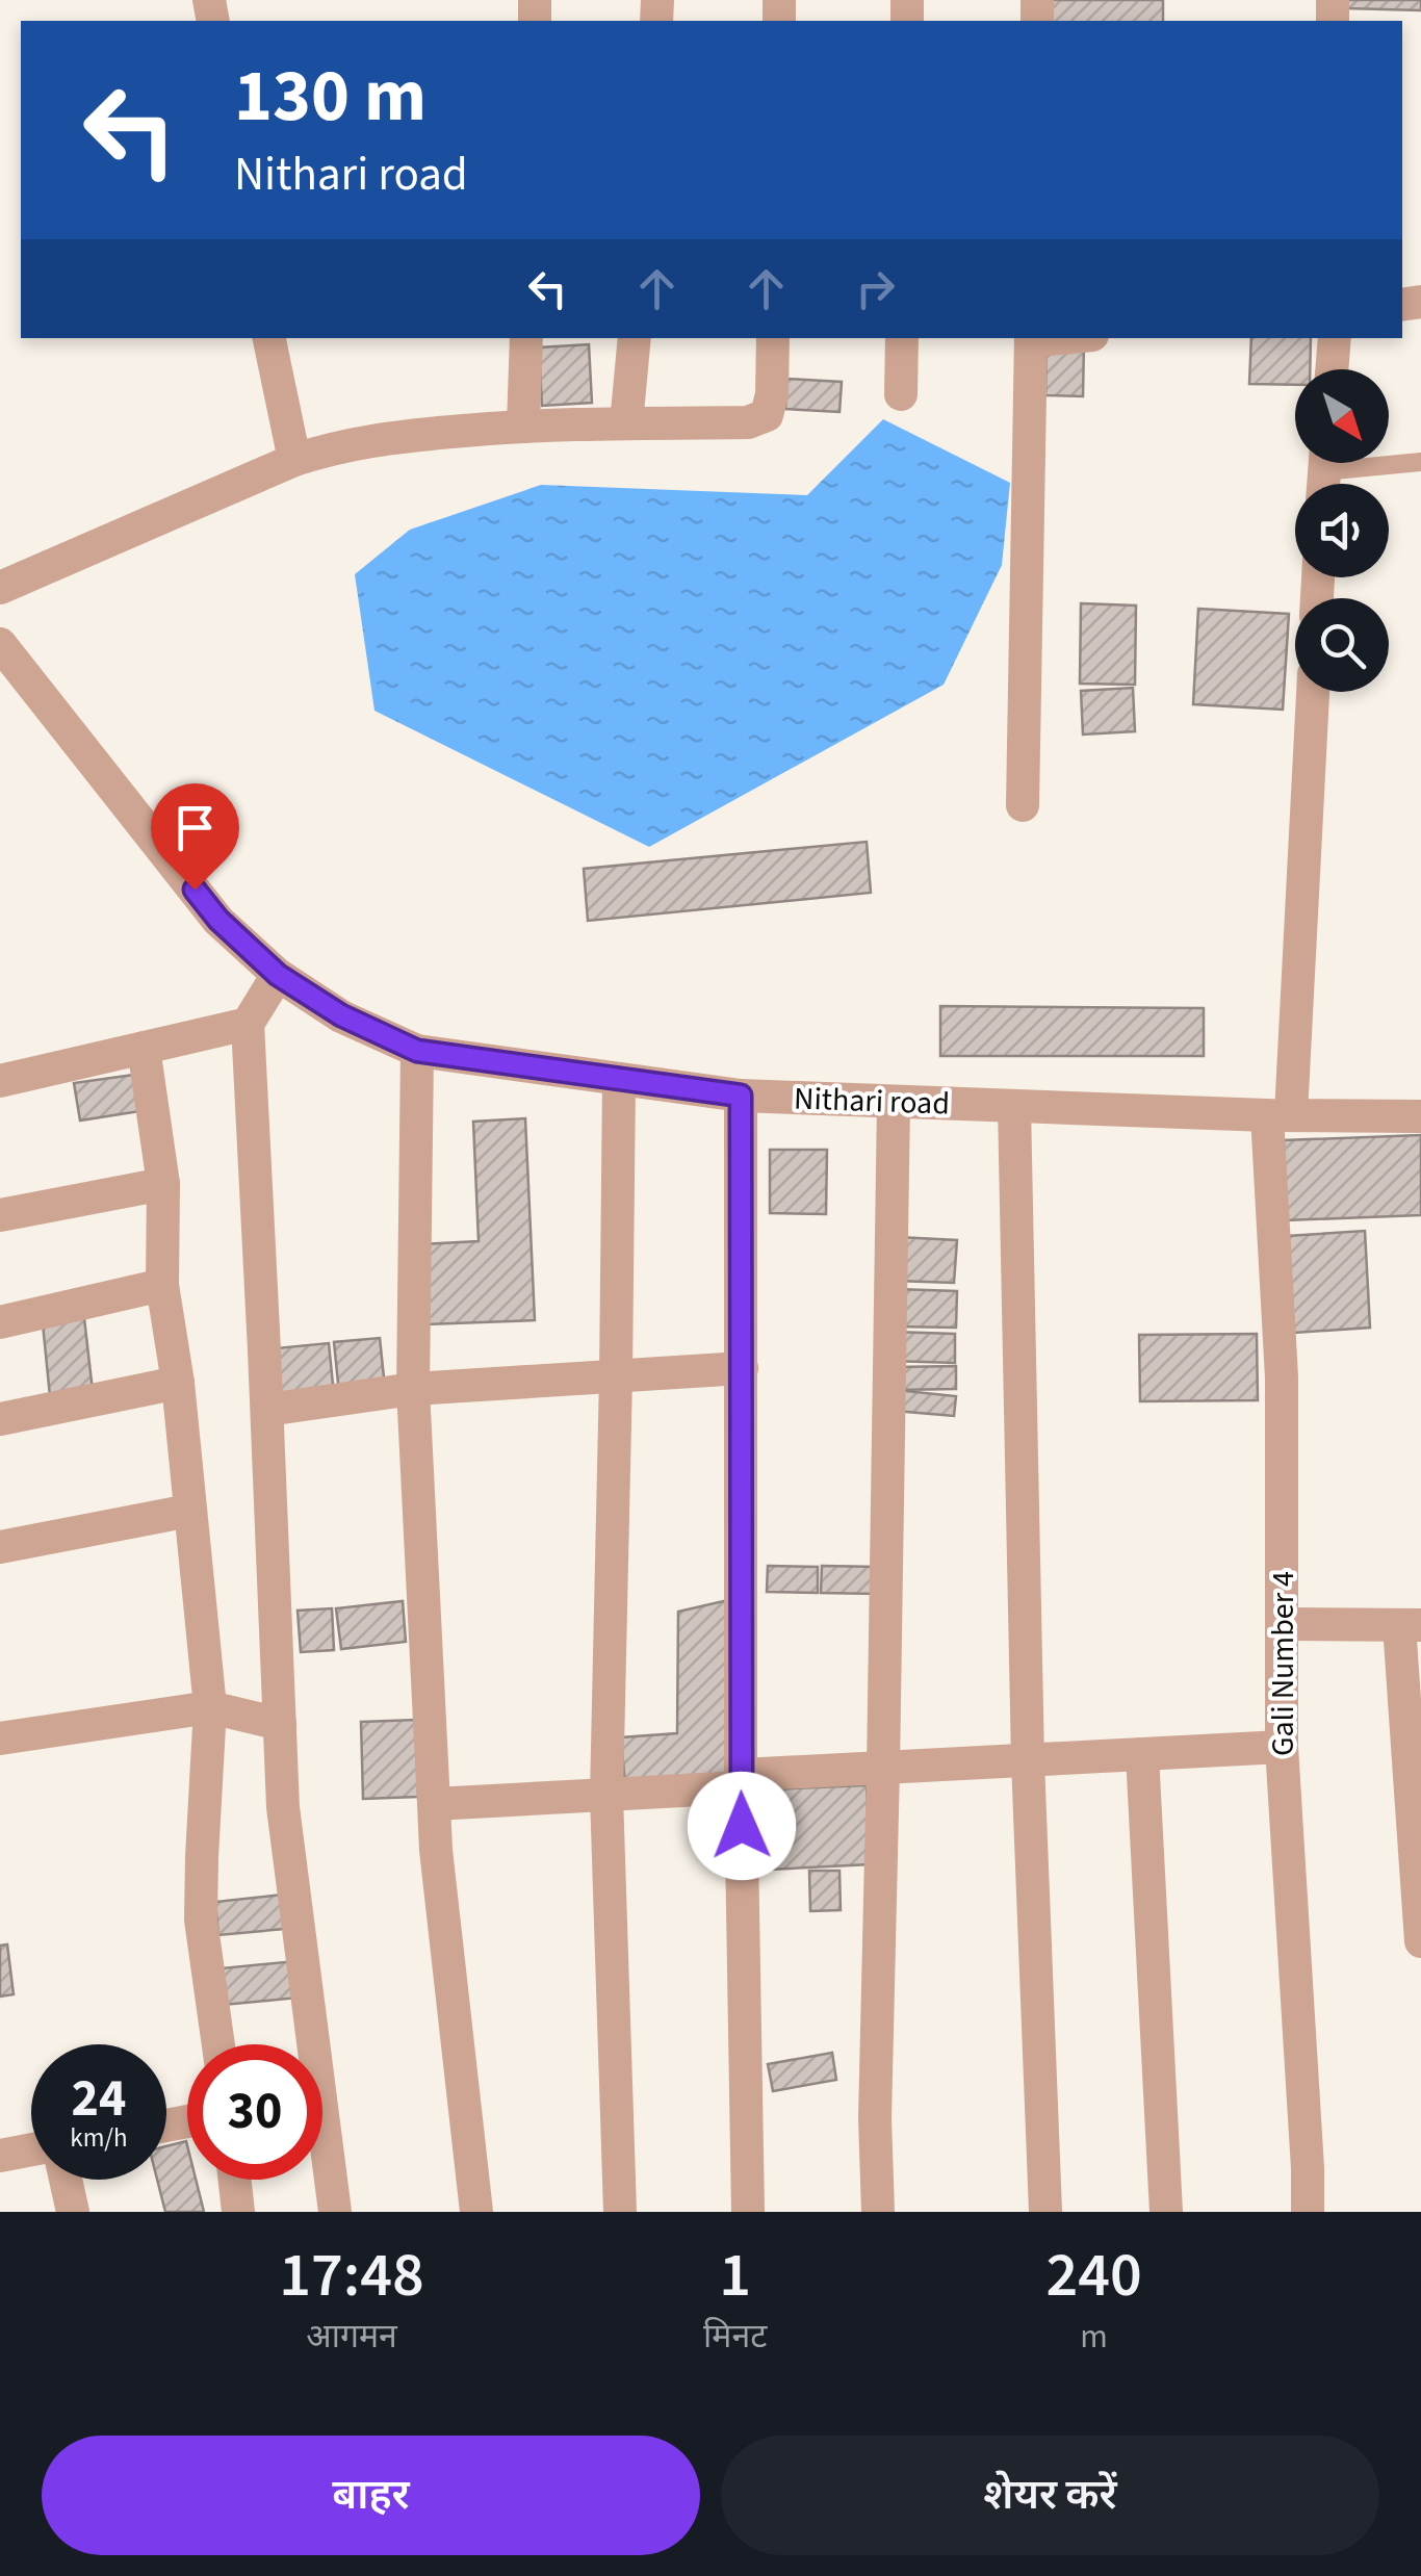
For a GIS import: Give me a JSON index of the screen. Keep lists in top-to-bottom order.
{
  "streets": {
    "street": ["Nithari road", "Gali Number 4"]
  },
  "crossings": [
    ["Nithari road", "Gali Number 4"]
  ],
  "north": "bottom right",
  "page": {
    "turn": ["130 m", "Nithari road"],
    "speed": "24 km/h",
    "limit": "30",
    "eta": [
      "17:48",
      "आगमन",
      "1",
      "मिनट",
      "240",
      "m"
    ],
    "buttons": ["बाहर", "शेयर करें"]
  }
}
